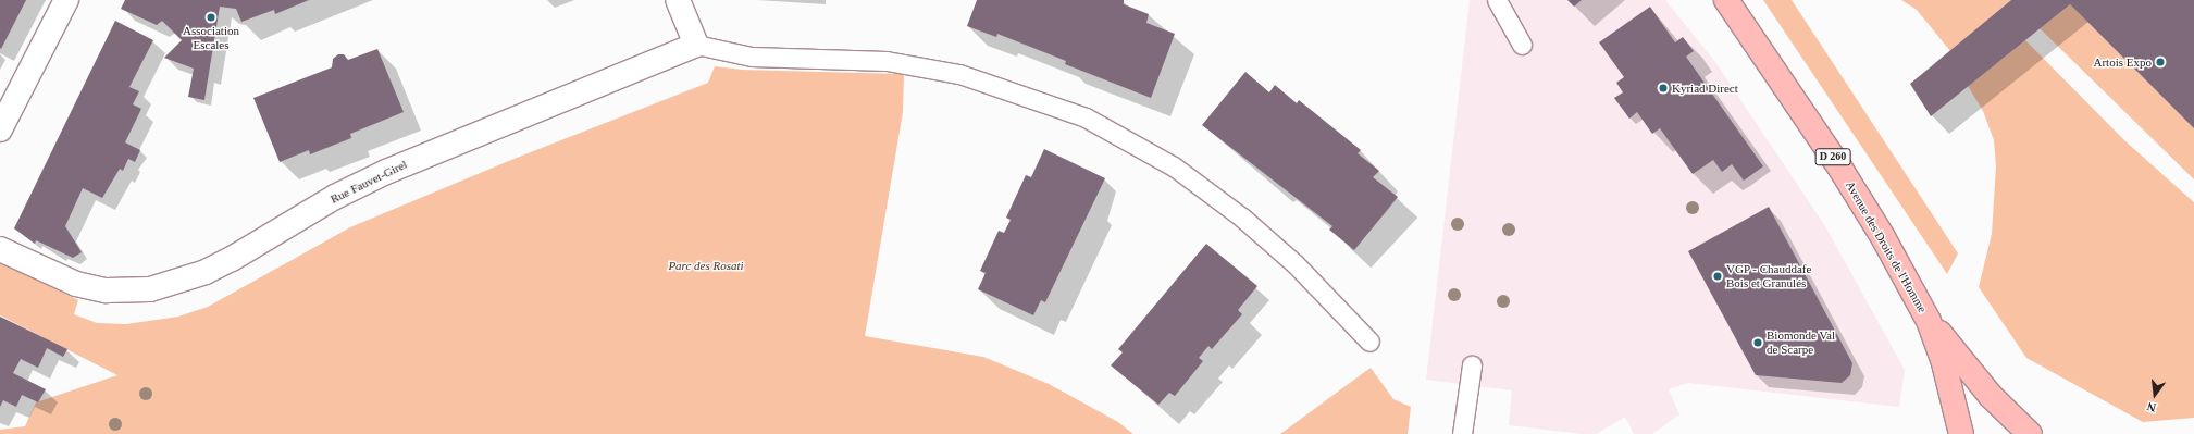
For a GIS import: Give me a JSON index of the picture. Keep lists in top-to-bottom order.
{
  "streets": {
    "main road": ["D 260", "Avenue des Droits de l'Homme"],
    "street": ["Rue Fauvet-Girel"]
  },
  "crossings": [
    ["D 260", "Avenue des Droits de l'Homme"]
  ],
  "parks": ["Parc des Rosati"],
  "places": [
    "Association Escales",
    "Artois Expo",
    "Kyriad Direct",
    "VGP - Chauddafe Bois et Granulés",
    "Biomonde Val de Scarpe"
  ],
  "north": "bottom"
}
